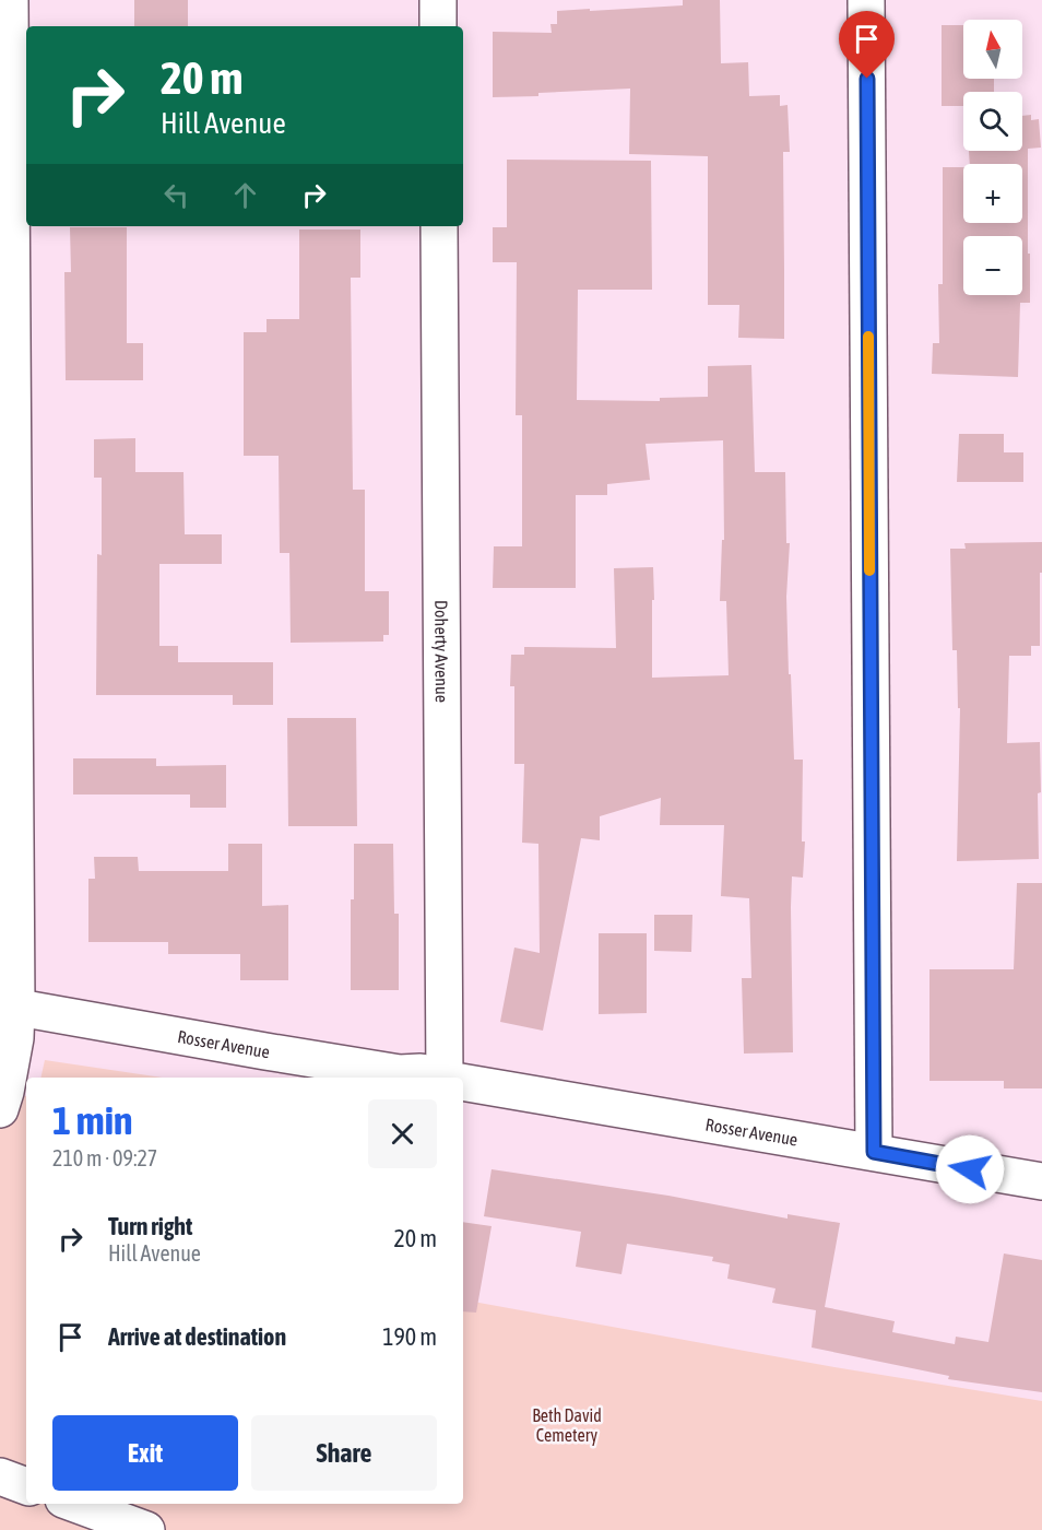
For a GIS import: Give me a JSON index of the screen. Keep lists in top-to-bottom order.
{
  "streets": {
    "street": ["Doherty Avenue", "Rosser Avenue"]
  },
  "parks": ["Beth David Cemetery"],
  "north": "top",
  "page": {
    "map_buttons": ["+", "−"],
    "turn": ["20 m", "Hill Avenue"],
    "heading": ["1 min", "210 m · 09:27"],
    "list": [
      {
        "name": "Turn right",
        "note": "Hill Avenue",
        "value": "20 m"
      },
      {
        "name": "Arrive at destination",
        "value": "190 m"
      }
    ],
    "buttons": ["Exit", "Share"]
  }
}
